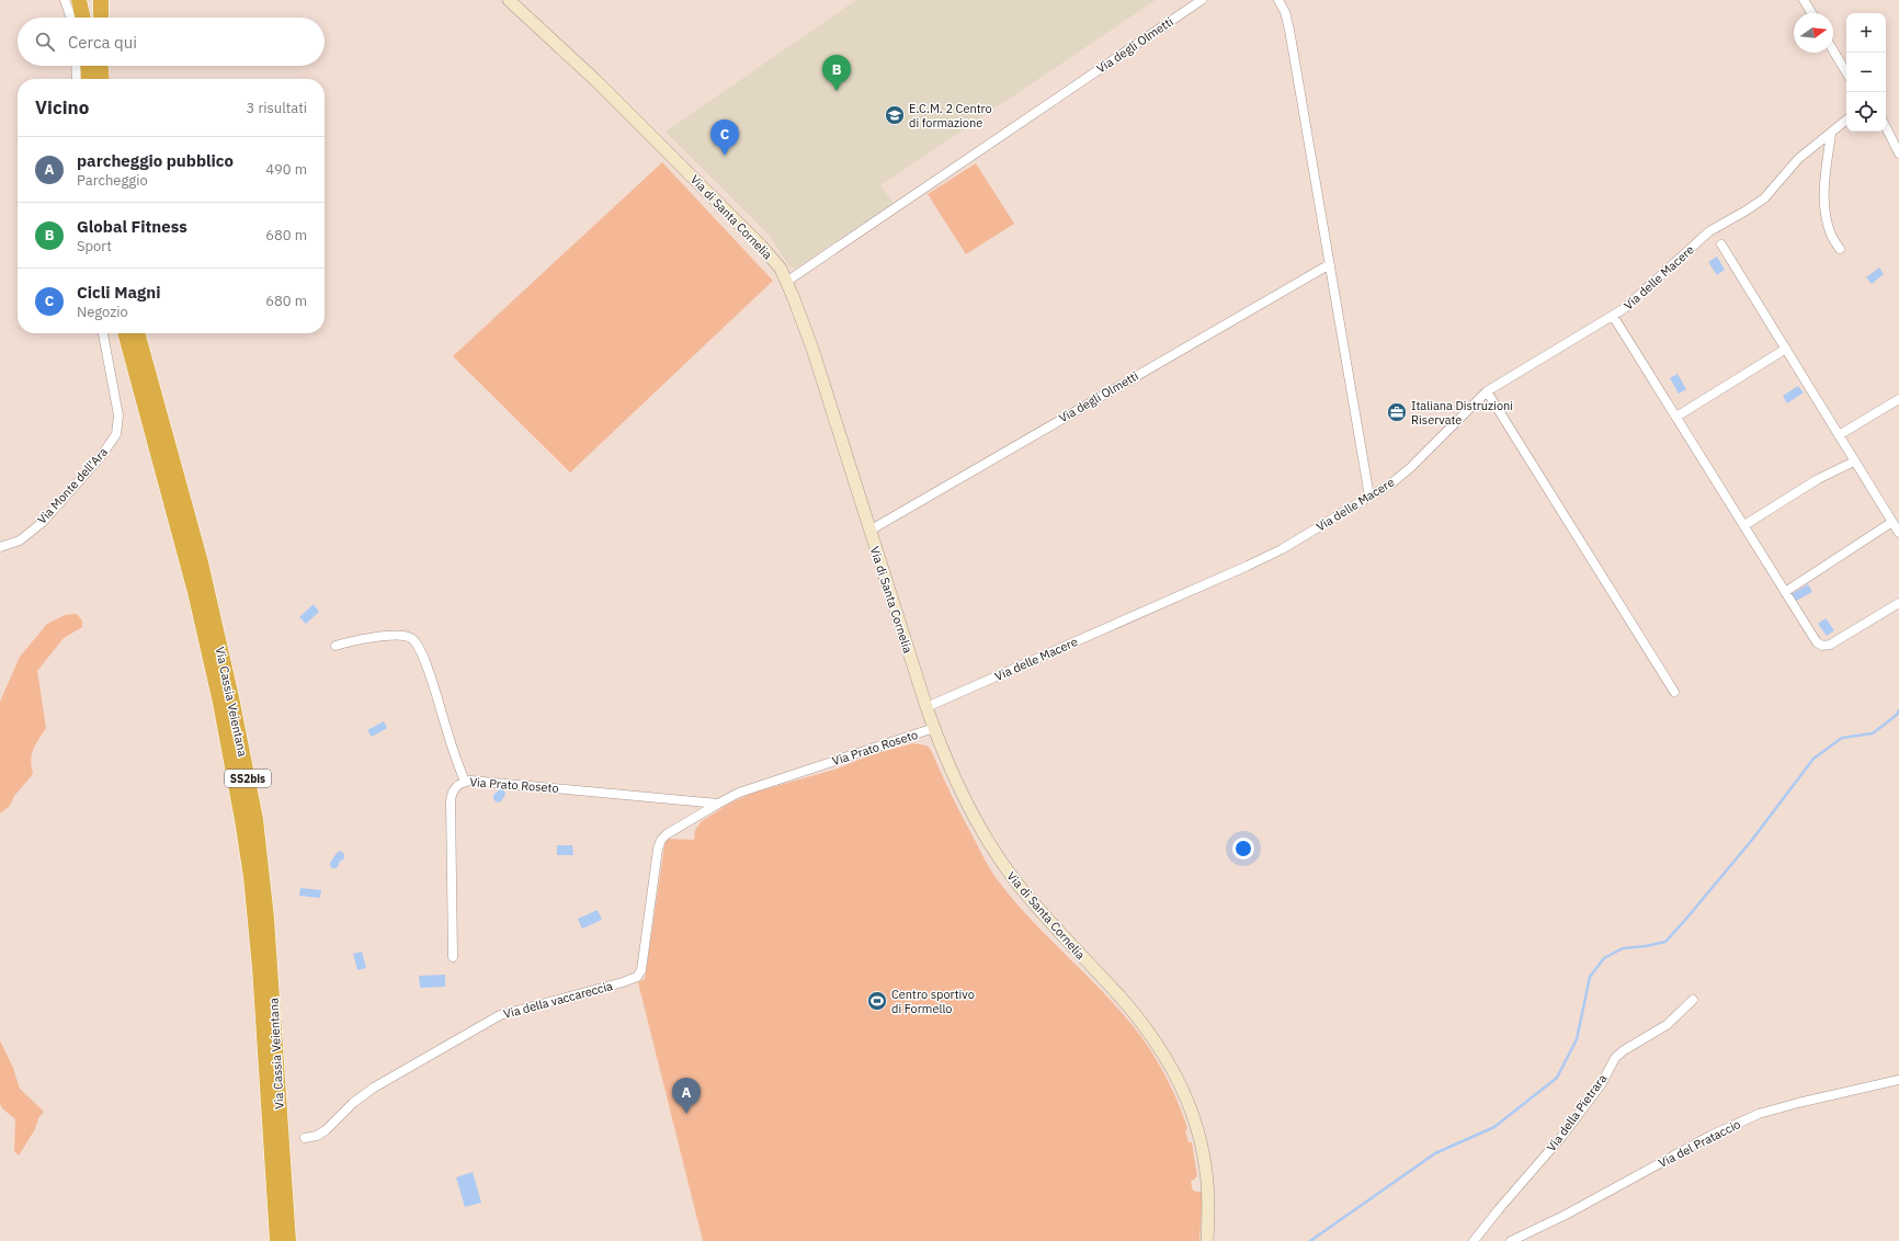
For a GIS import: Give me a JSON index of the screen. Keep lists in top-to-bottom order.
{
  "streets": {
    "highway": ["Via Cassia Veientana", "SS2bis"],
    "street": [
      "Via degli Olmetti",
      "Via di Santa Cornelia",
      "Via delle Macere",
      "Via Monte dell'Ara",
      "Via Prato Roseto",
      "Via della vaccareccia",
      "Via della Pietrara",
      "Via del Prataccio"
    ]
  },
  "crossings": [
    ["Via degli Olmetti", "Via di Santa Cornelia"],
    ["Via di Santa Cornelia", "Via delle Macere"],
    ["Via di Santa Cornelia", "Via Prato Roseto"],
    ["Via Prato Roseto", "Via della vaccareccia"]
  ],
  "places": {
    "school or university": ["E.C.M. 2 Centro di formazione"],
    "office": ["Italiana Distruzioni Riservate"],
    "sports": ["Centro sportivo di Formello"]
  },
  "north": "right",
  "page": {
    "map_buttons": ["+", "−"],
    "search": "Cerca qui",
    "pins": ["B", "C", "A"],
    "heading": ["Vicino", "3 risultati"],
    "list": [
      {
        "mark": "A",
        "name": "parcheggio pubblico",
        "note": "Parcheggio",
        "value": "490 m"
      },
      {
        "mark": "B",
        "name": "Global Fitness",
        "note": "Sport",
        "value": "680 m"
      },
      {
        "mark": "C",
        "name": "Cicli Magni",
        "note": "Negozio",
        "value": "680 m"
      }
    ]
  }
}
